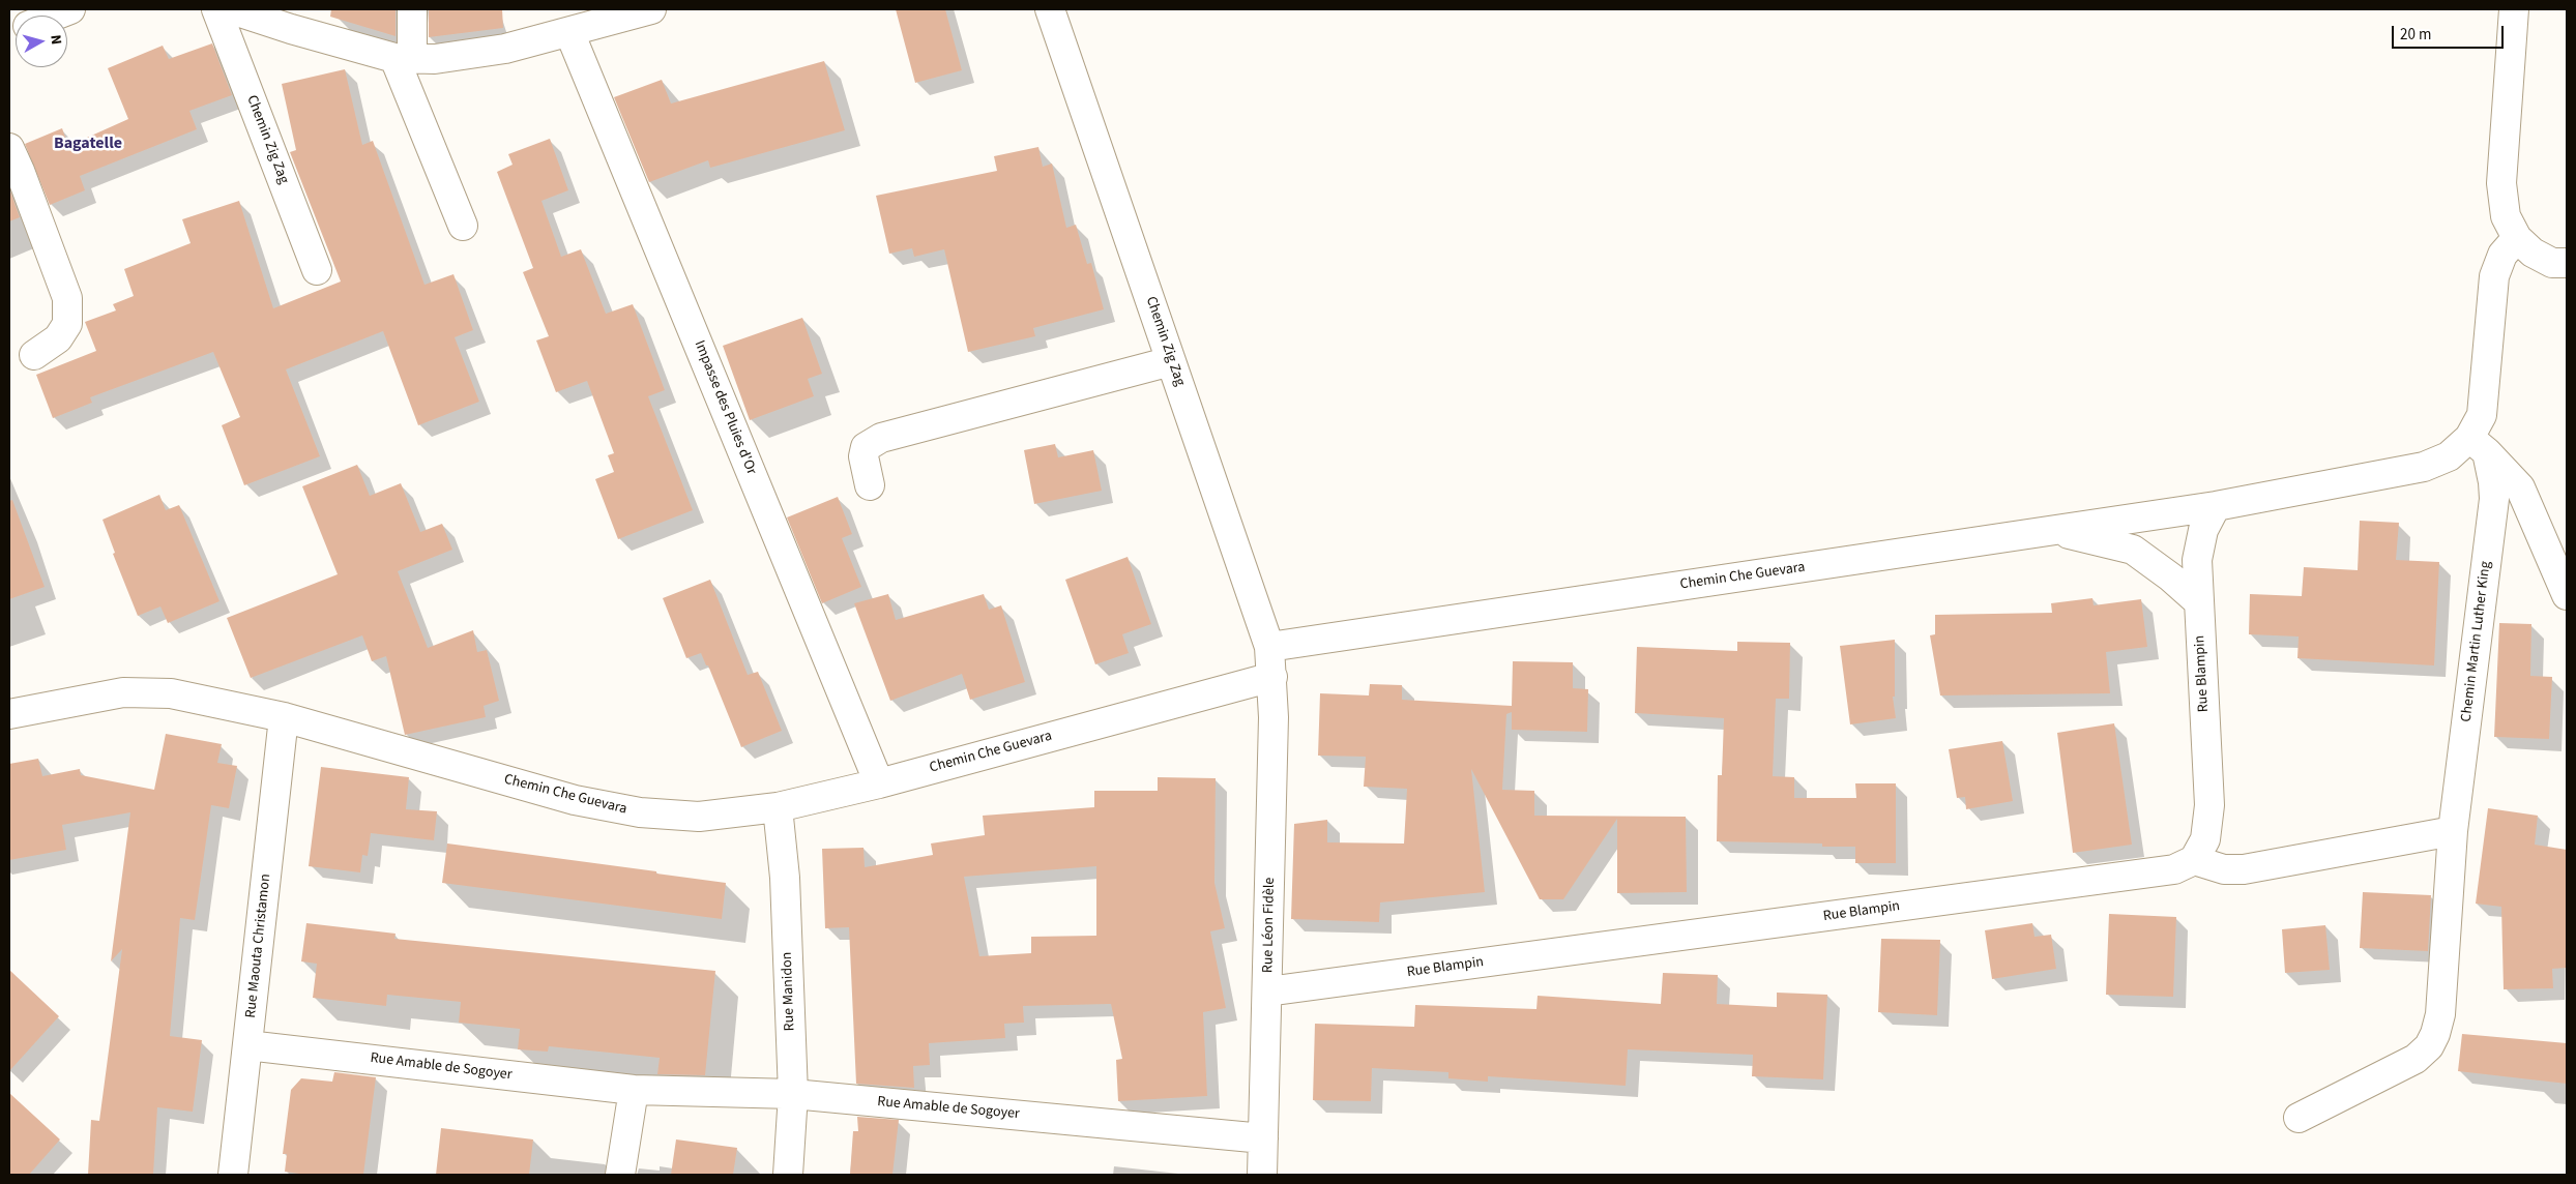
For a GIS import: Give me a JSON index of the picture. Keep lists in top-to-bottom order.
{
  "streets": {
    "street": [
      "Chemin Zig Zag",
      "Impasse des Pluies d'Or",
      "Chemin Che Guevara",
      "Chemin Martin Luther King",
      "Rue Blampin",
      "Rue Léon Fidèle",
      "Rue Maouta Christamon",
      "Rue Manidon",
      "Rue Amable de Sogoyer"
    ]
  },
  "crossings": [
    ["Chemin Zig Zag", "Chemin Che Guevara"],
    ["Chemin Zig Zag", "Rue Léon Fidèle"],
    ["Impasse des Pluies d'Or", "Chemin Che Guevara"],
    ["Chemin Che Guevara", "Rue Blampin"],
    ["Chemin Che Guevara", "Rue Léon Fidèle"],
    ["Chemin Che Guevara", "Rue Maouta Christamon"],
    ["Chemin Che Guevara", "Rue Manidon"],
    ["Rue Blampin", "Rue Léon Fidèle"],
    ["Rue Léon Fidèle", "Rue Amable de Sogoyer"],
    ["Rue Maouta Christamon", "Rue Amable de Sogoyer"],
    ["Rue Manidon", "Rue Amable de Sogoyer"]
  ],
  "districts": ["Bagatelle"],
  "scale_bar": "20 m",
  "north": "right"
}
